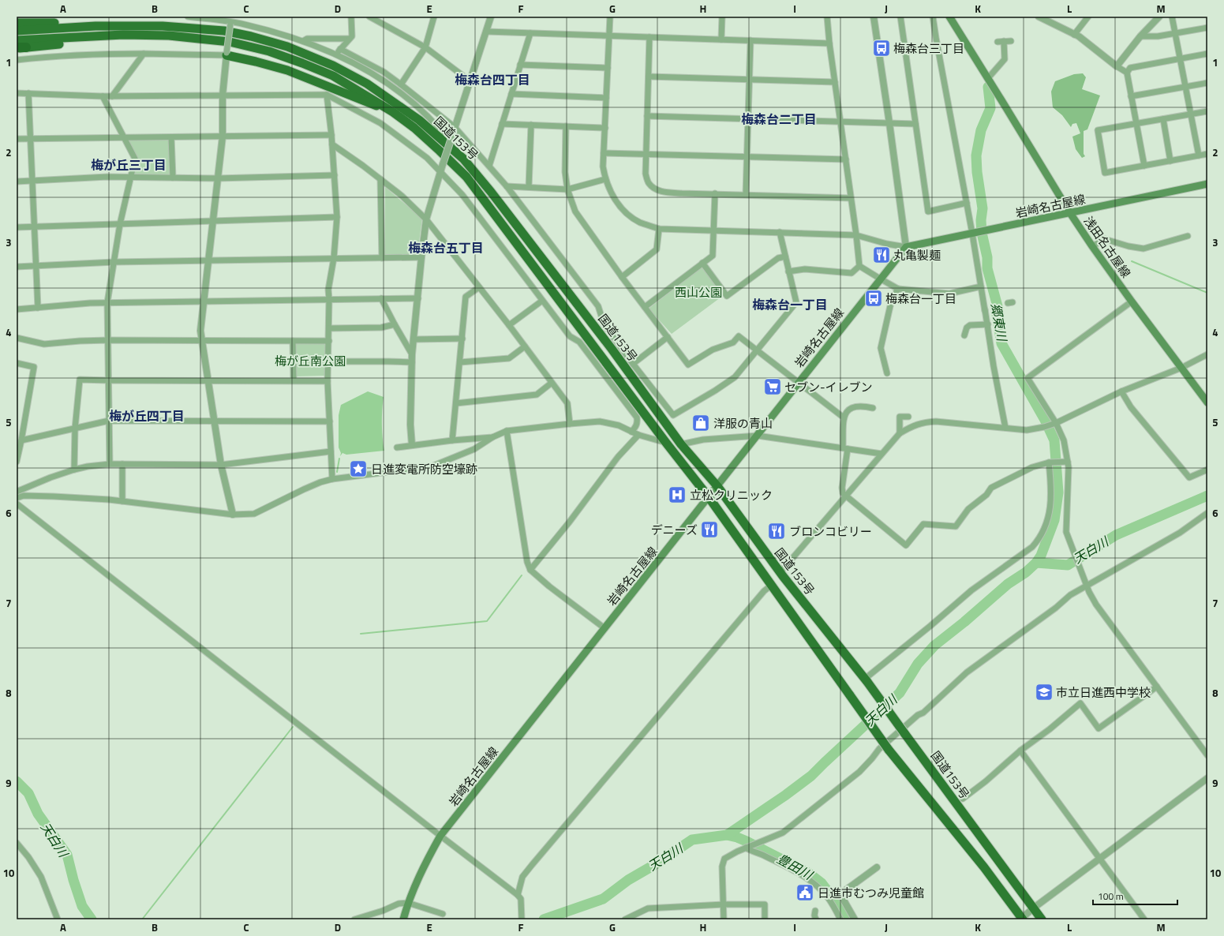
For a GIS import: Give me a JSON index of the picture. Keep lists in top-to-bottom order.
{
  "streets": {
    "highway": ["国道153号"],
    "main road": ["岩崎名古屋線", "浅田名古屋線"]
  },
  "crossings": [
    ["国道153号", "岩崎名古屋線"],
    ["岩崎名古屋線", "浅田名古屋線"]
  ],
  "districts": [
    "梅森台四丁目",
    "梅森台二丁目",
    "梅が丘三丁目",
    "梅森台五丁目",
    "梅森台一丁目",
    "梅が丘四丁目"
  ],
  "water": ["郷東川", "天白川", "豊田川"],
  "parks": ["西山公園", "梅が丘南公園"],
  "places": {
    "bus stop": ["梅森台三丁目", "梅森台一丁目"],
    "restaurant": ["丸亀製麺", "デニーズ", "ブロンコビリー"],
    "supermarket": ["セブン-イレブン"],
    "shop": ["洋服の青山"],
    "place": ["日進変電所防空壕跡"],
    "hospital": ["立松クリニック"],
    "school or university": ["市立日進西中学校"],
    "public building": ["日進市むつみ児童館"]
  },
  "scale_bar": "100 m",
  "grid": {
    "columns": [
      "A",
      "B",
      "C",
      "D",
      "E",
      "F",
      "G",
      "H",
      "I",
      "J",
      "K",
      "L",
      "M"
    ],
    "rows": [
      "1",
      "2",
      "3",
      "4",
      "5",
      "6",
      "7",
      "8",
      "9",
      "10"
    ]
  }
}
